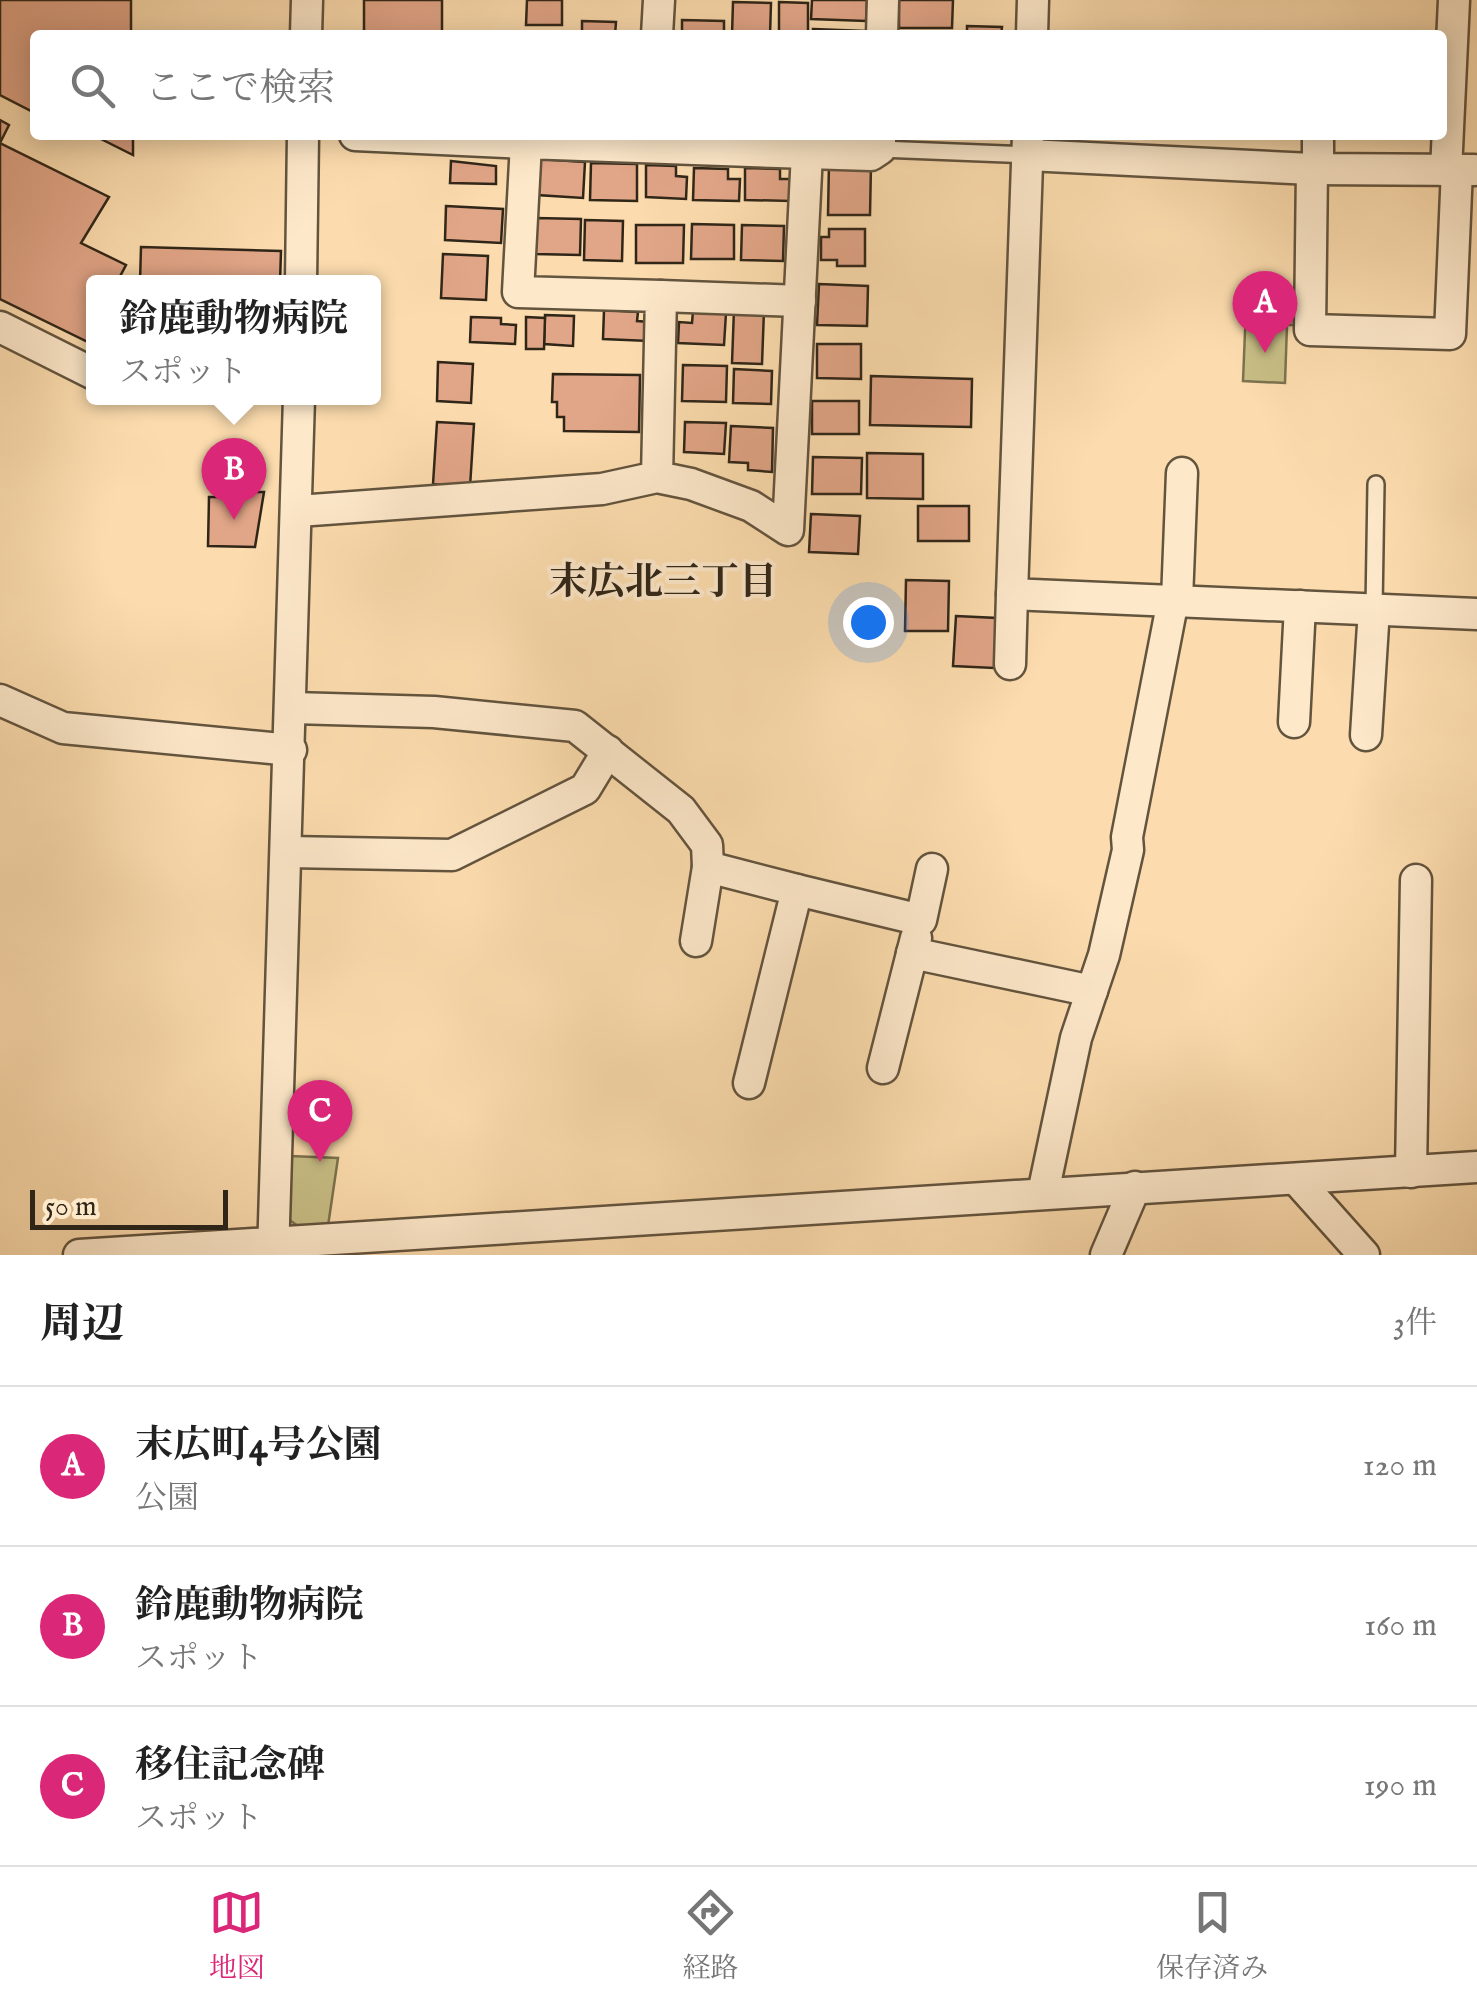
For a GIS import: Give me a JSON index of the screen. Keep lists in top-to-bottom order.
{
  "districts": ["末広北三丁目"],
  "scale_bar": "50 m",
  "page": {
    "search": "ここで検索",
    "pins": ["A", "B", "C"],
    "popup": ["鈴鹿動物病院", "スポット"],
    "scale": "50 m",
    "heading": ["周辺", "3件"],
    "list": [
      {
        "mark": "A",
        "name": "末広町4号公園",
        "note": "公園",
        "value": "120 m"
      },
      {
        "mark": "B",
        "name": "鈴鹿動物病院",
        "note": "スポット",
        "value": "160 m"
      },
      {
        "mark": "C",
        "name": "移住記念碑",
        "note": "スポット",
        "value": "190 m"
      }
    ],
    "nav": ["地図", "経路", "保存済み"]
  }
}
